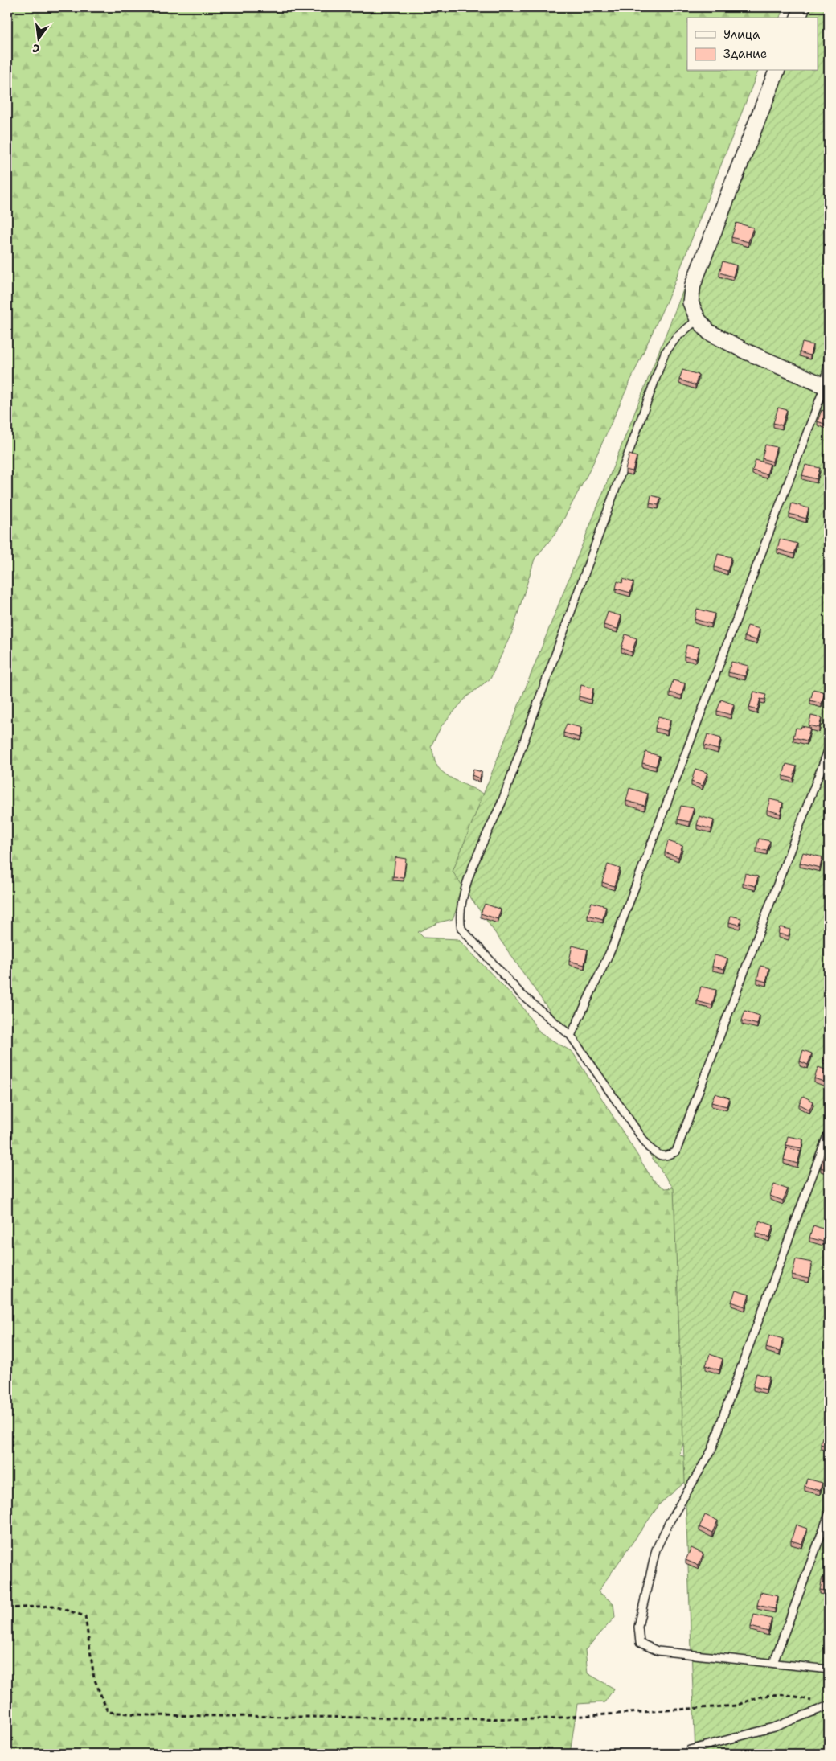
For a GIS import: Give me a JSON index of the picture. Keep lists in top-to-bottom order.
{
  "legend": ["Улица", "Здание"],
  "north": "bottom"
}
